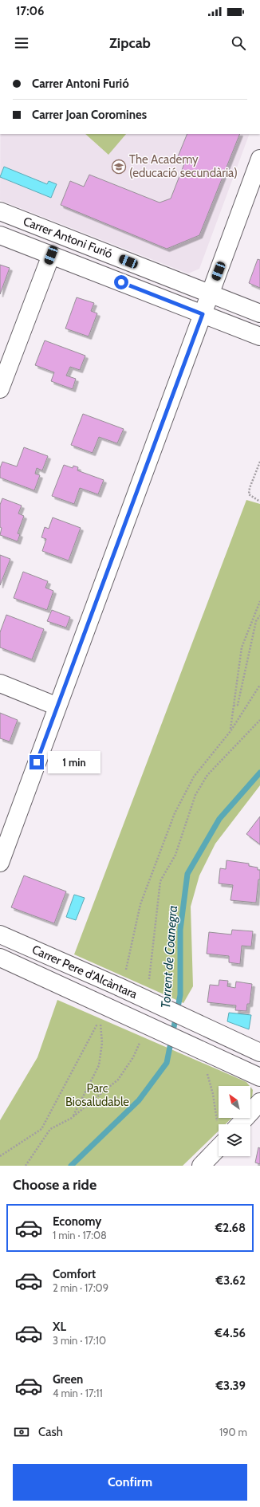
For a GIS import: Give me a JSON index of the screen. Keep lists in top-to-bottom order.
{
  "streets": {
    "street": ["Carrer Antoni Furió", "Carrer Pere d'Alcàntara"]
  },
  "water": ["Torrent de Coanegra"],
  "parks": ["Parc Biosaludable"],
  "places": {
    "school or university": ["The Academy (educació secundària)"]
  },
  "north": "top left",
  "page": {
    "status": "17:06",
    "header": "Zipcab",
    "banner": ["Carrer Antoni Furió", "Carrer Joan Coromines"],
    "bubble": "1 min",
    "heading": "Choose a ride",
    "list": [
      {
        "name": "Economy",
        "note": "1 min · 17:08",
        "value": "€2.68"
      },
      {
        "name": "Comfort",
        "note": "2 min · 17:09",
        "value": "€3.62"
      },
      {
        "name": "XL",
        "note": "3 min · 17:10",
        "value": "€4.56"
      },
      {
        "name": "Green",
        "note": "4 min · 17:11",
        "value": "€3.39"
      }
    ],
    "pay": ["Cash", "190 m"],
    "buttons": "Confirm"
  }
}
